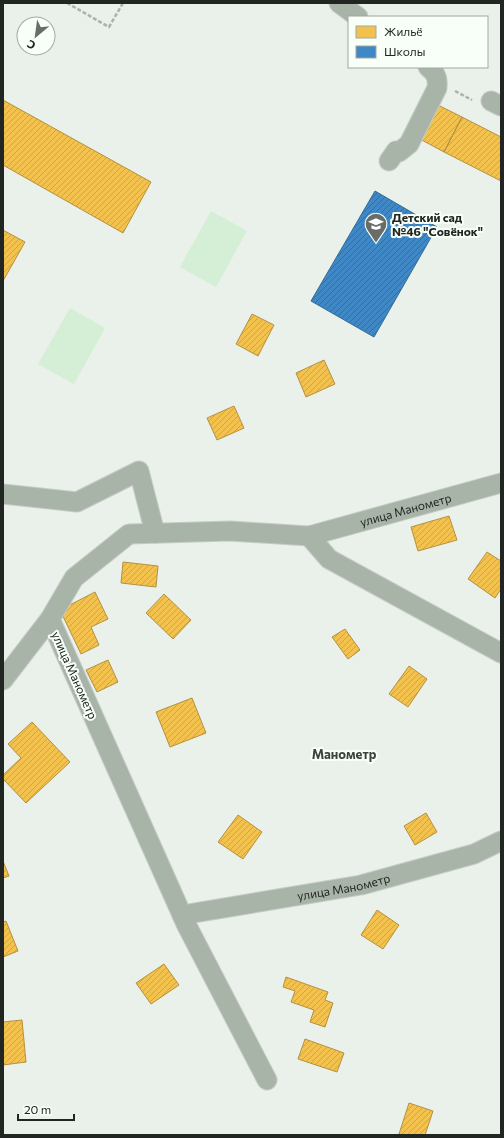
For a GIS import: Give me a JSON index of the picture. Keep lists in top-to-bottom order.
{
  "streets": {
    "street": ["улица Манометр"]
  },
  "districts": ["Манометр"],
  "places": {
    "school or university": ["Детский сад №46 \"Совёнок\""]
  },
  "legend": ["Жильё", "Школы"],
  "scale_bar": "20 m",
  "north": "bottom left"
}
